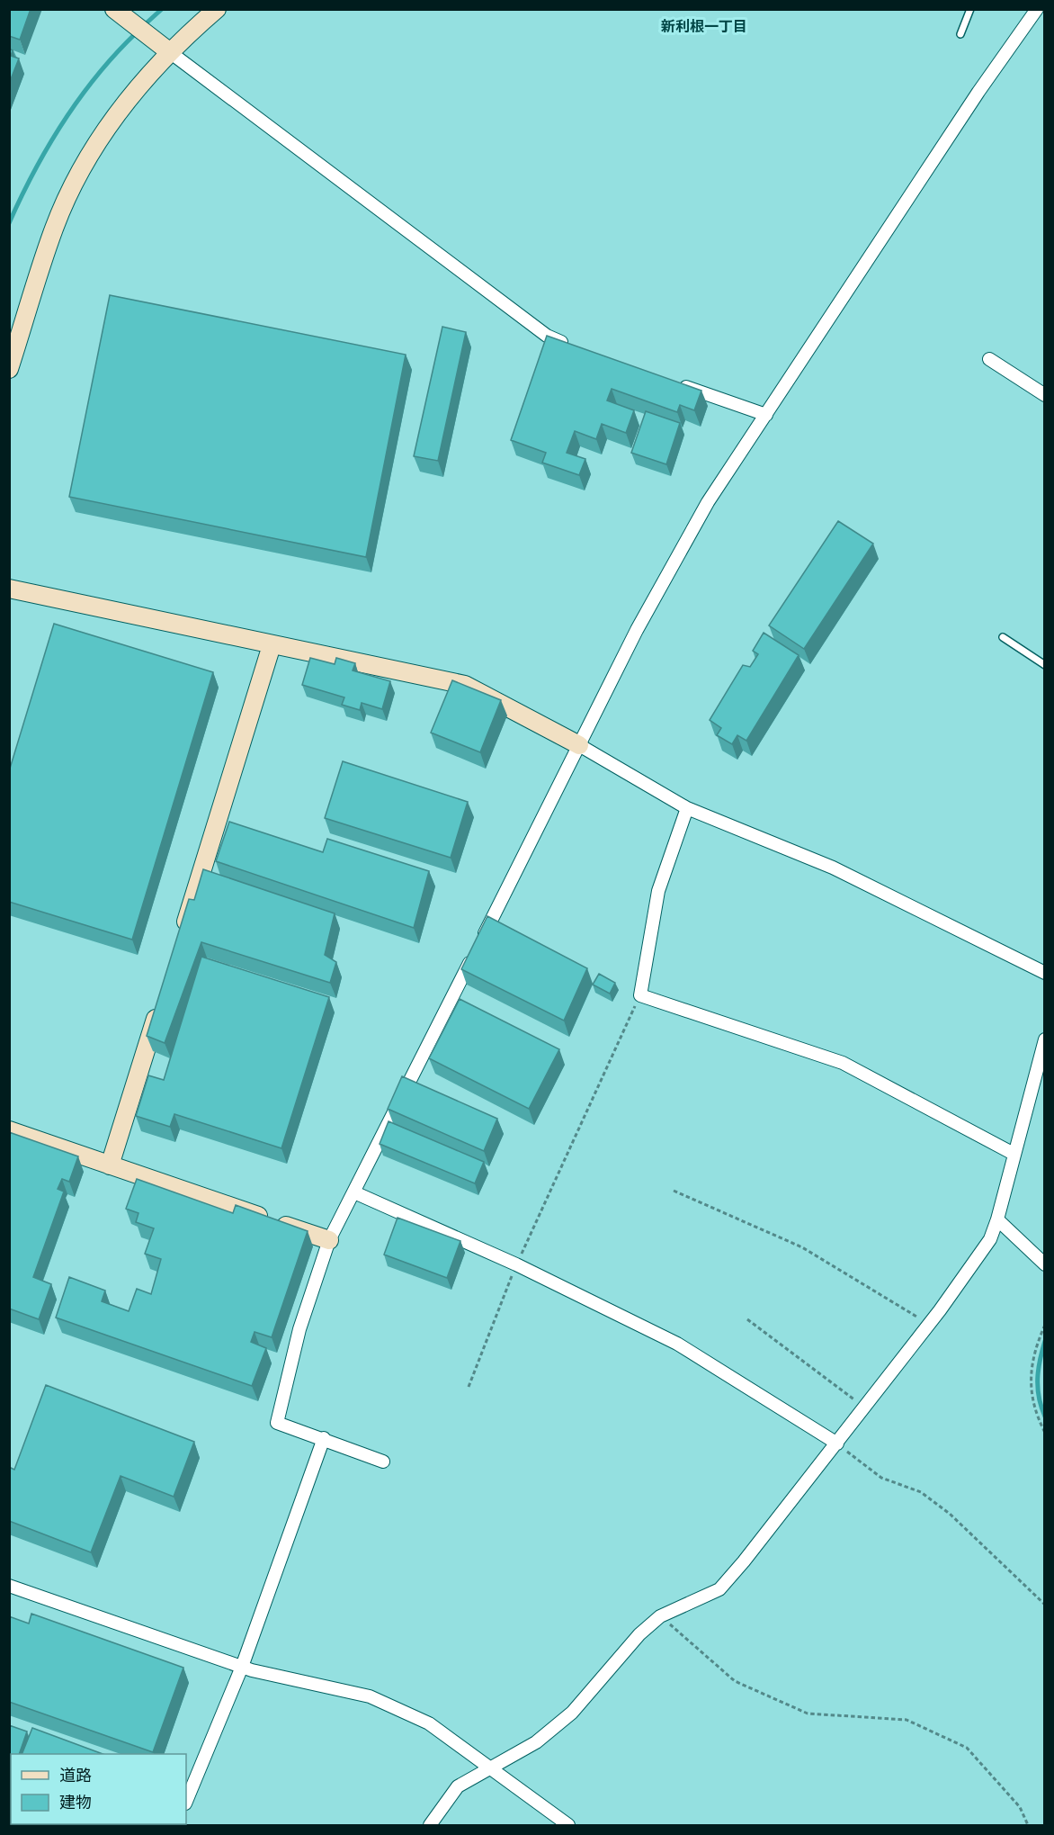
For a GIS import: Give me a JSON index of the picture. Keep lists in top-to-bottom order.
{
  "districts": ["新利根一丁目"],
  "legend": ["道路", "建物"]
}
